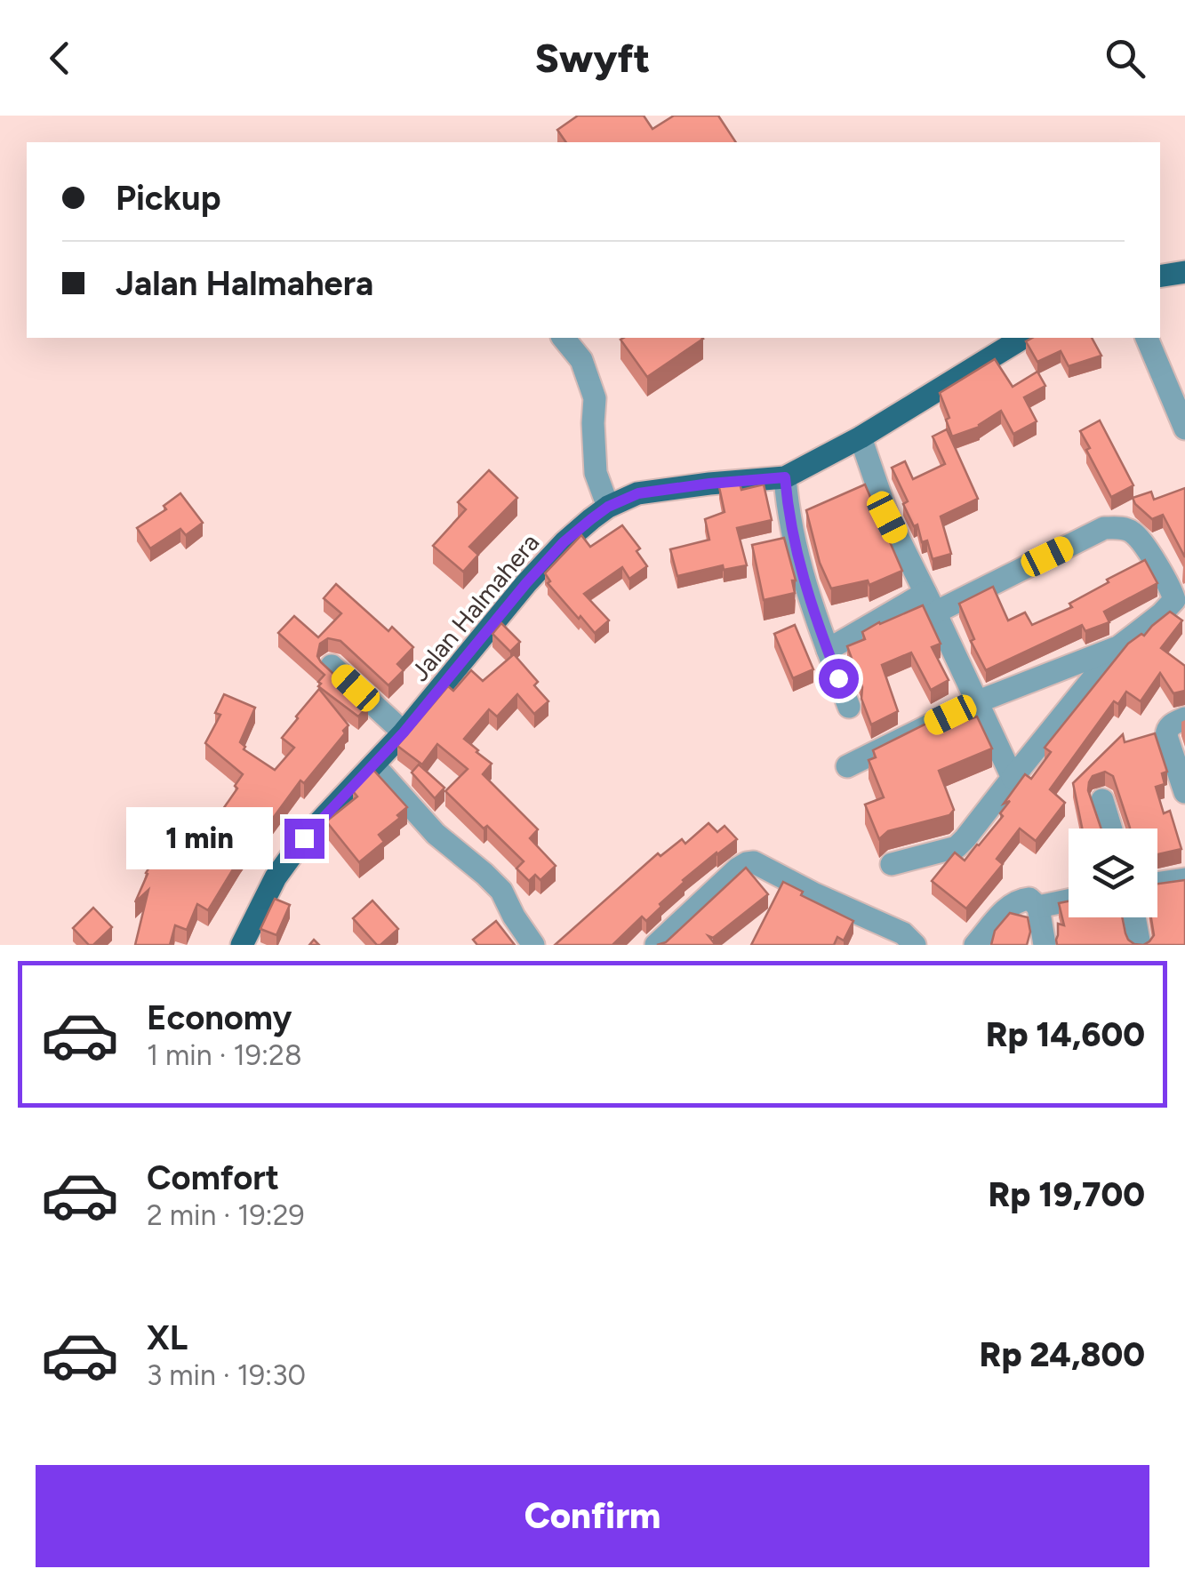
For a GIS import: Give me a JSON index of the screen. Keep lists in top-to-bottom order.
{
  "streets": {
    "main road": ["Jalan Halmahera"]
  },
  "page": {
    "header": "Swyft",
    "banner": ["Pickup", "Jalan Halmahera"],
    "bubble": "1 min",
    "list": [
      {
        "name": "Economy",
        "note": "1 min · 19:28",
        "value": "Rp 14,600"
      },
      {
        "name": "Comfort",
        "note": "2 min · 19:29",
        "value": "Rp 19,700"
      },
      {
        "name": "XL",
        "note": "3 min · 19:30",
        "value": "Rp 24,800"
      }
    ],
    "buttons": "Confirm"
  }
}
